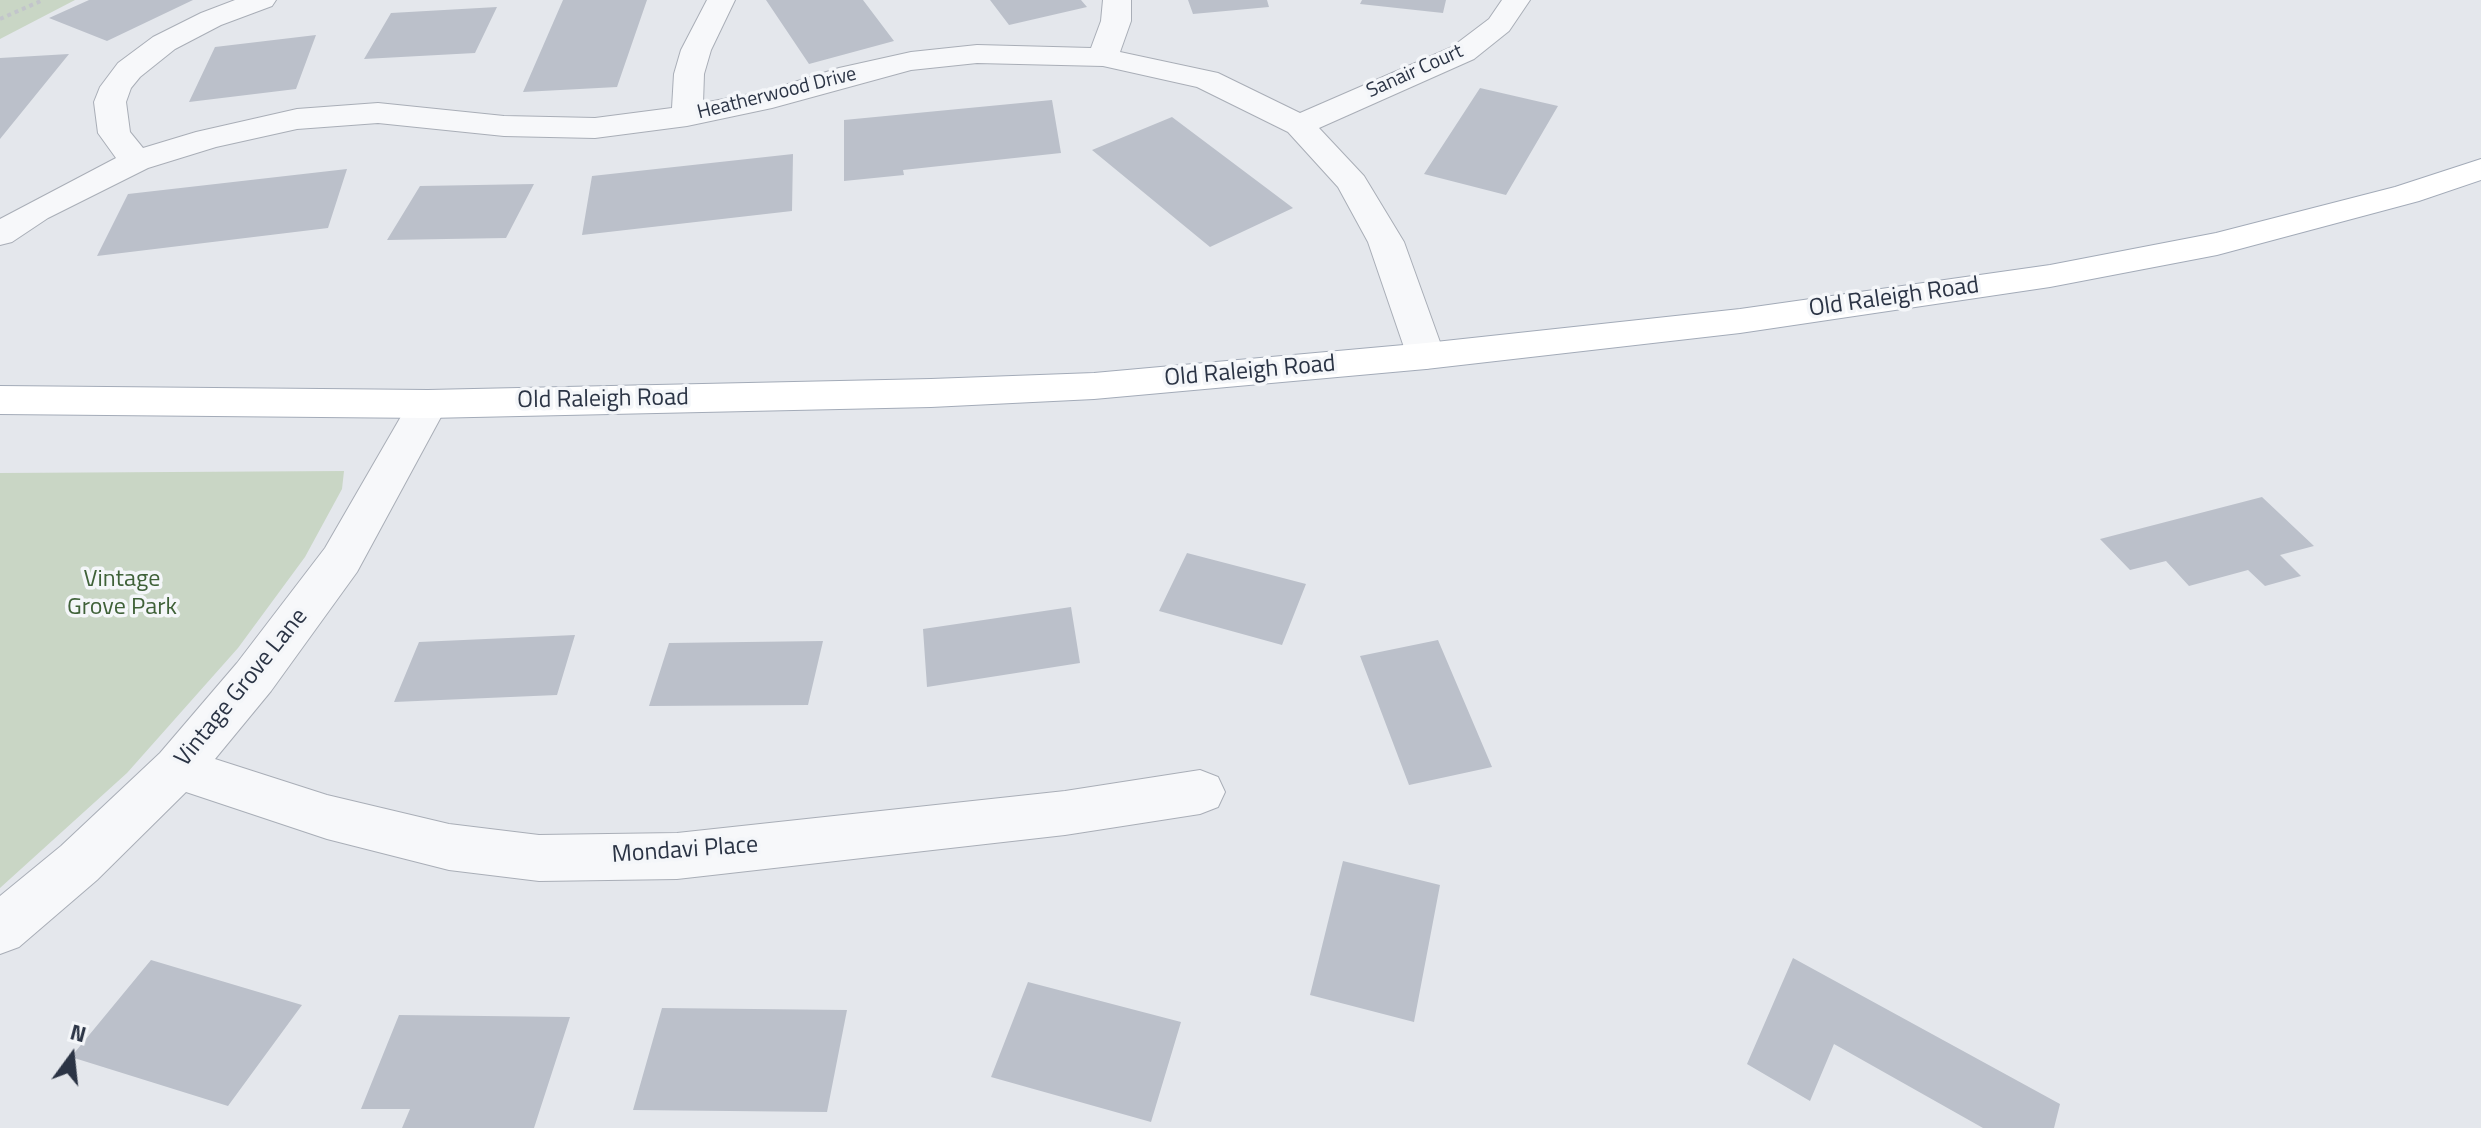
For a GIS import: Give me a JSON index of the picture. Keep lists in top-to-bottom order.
{
  "streets": {
    "main road": ["Old Raleigh Road"],
    "street": [
      "Sanair Court",
      "Heatherwood Drive",
      "Vintage Grove Lane",
      "Mondavi Place"
    ]
  },
  "crossings": [
    ["Sanair Court", "Heatherwood Drive"],
    ["Heatherwood Drive", "Old Raleigh Road"],
    ["Old Raleigh Road", "Vintage Grove Lane"],
    ["Vintage Grove Lane", "Mondavi Place"]
  ],
  "parks": ["Vintage Grove Park"],
  "north": "top"
}
